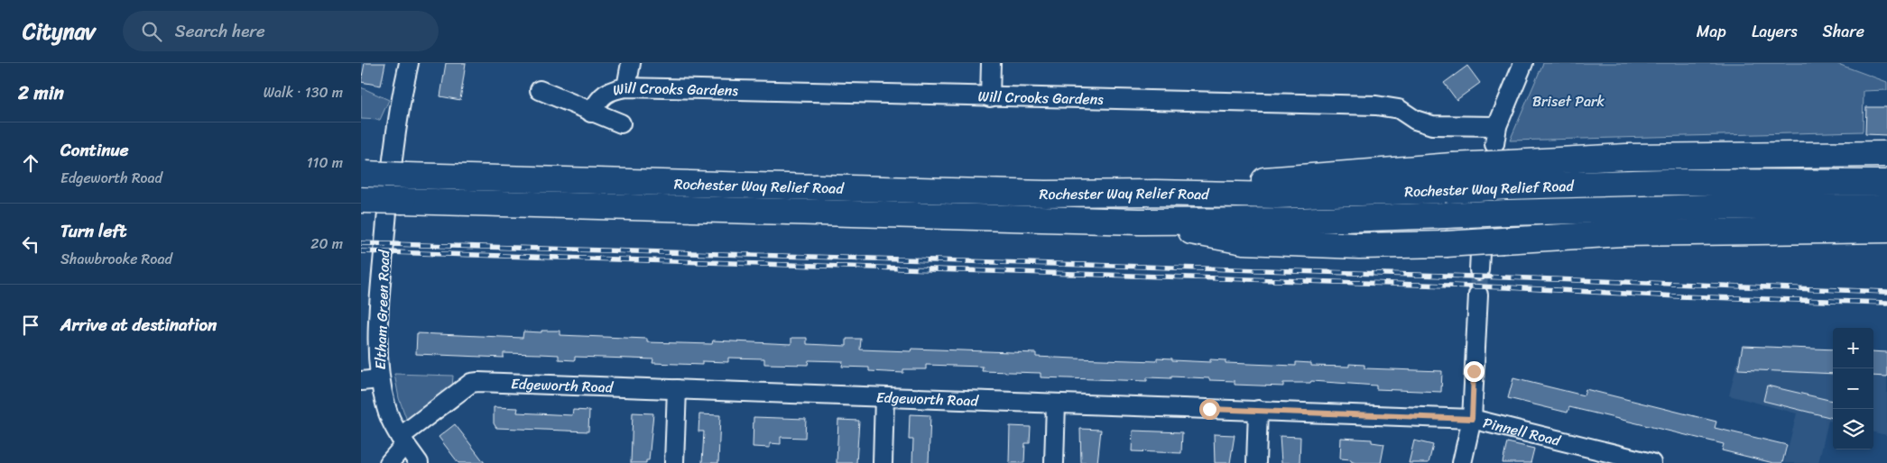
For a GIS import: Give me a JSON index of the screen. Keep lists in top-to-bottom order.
{
  "streets": {
    "highway": ["Rochester Way Relief Road"],
    "street": [
      "Will Crooks Gardens",
      "Eltham Green Road",
      "Edgeworth Road",
      "Pinnell Road"
    ]
  },
  "crossings": [
    ["Eltham Green Road", "Edgeworth Road"],
    ["Edgeworth Road", "Pinnell Road"]
  ],
  "parks": ["Briset Park"],
  "page": {
    "header": "Citynav",
    "search": "Search here",
    "nav": ["Map", "Layers", "Share"],
    "heading": ["2 min", "Walk · 130 m"],
    "list": [
      ["Continue", "Edgeworth Road", "110 m"],
      ["Turn left", "Shawbrooke Road", "20 m"],
      "Arrive at destination"
    ],
    "map_buttons": ["+", "−"]
  }
}
